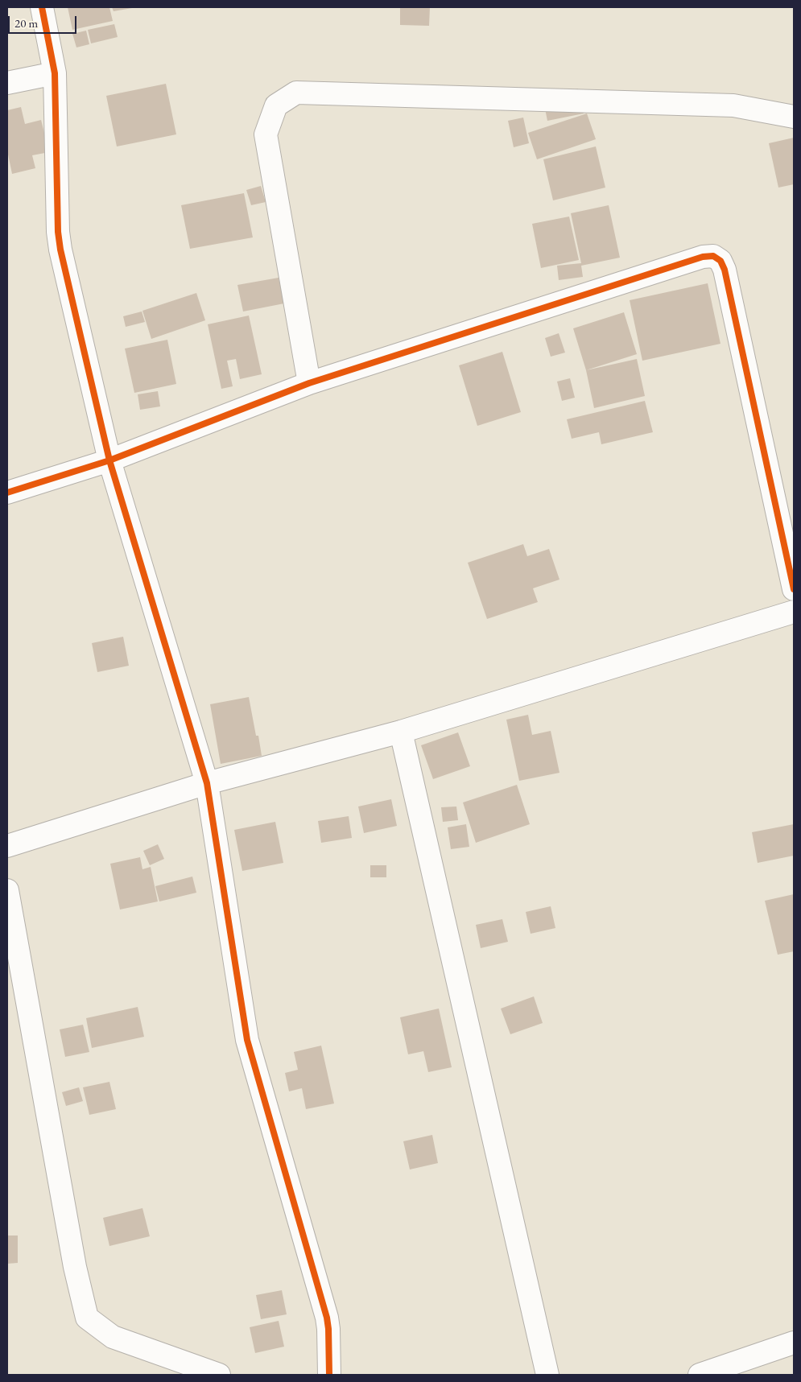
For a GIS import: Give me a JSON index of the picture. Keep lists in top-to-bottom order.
{
  "scale_bar": "20 m"
}
